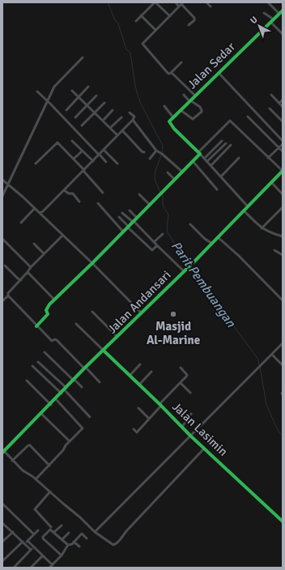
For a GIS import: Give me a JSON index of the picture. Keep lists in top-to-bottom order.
{
  "streets": {
    "street": ["Jalan Sedar", "Jalan Andansari", "Jalan Lasimin"]
  },
  "crossings": [
    ["Jalan Andansari", "Jalan Lasimin"]
  ],
  "water": ["Parit Pembuangan"],
  "places": ["Masjid Al-Marine"],
  "north": "top left"
}
